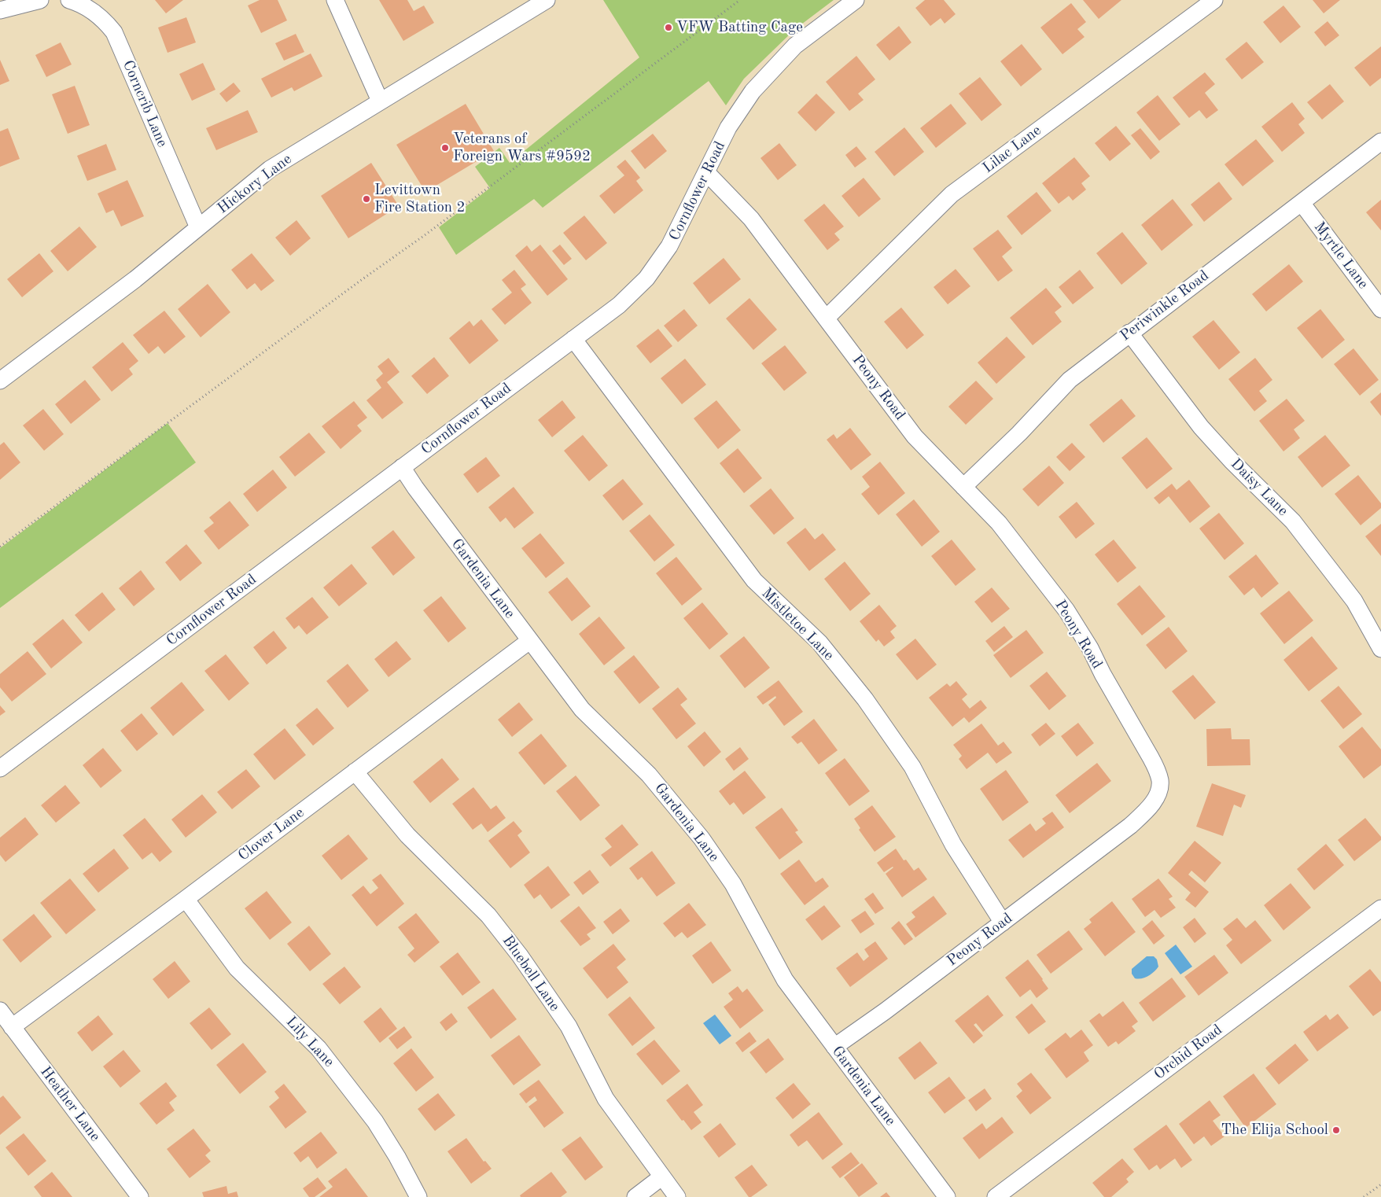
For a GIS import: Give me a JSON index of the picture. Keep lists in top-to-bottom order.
{
  "streets": {
    "street": [
      "Corncrib Lane",
      "Lilac Lane",
      "Hickory Lane",
      "Cornflower Road",
      "Myrtle Lane",
      "Periwinkle Road",
      "Peony Road",
      "Daisy Lane",
      "Gardenia Lane",
      "Mistletoe Lane",
      "Clover Lane",
      "Bluebell Lane",
      "Lily Lane",
      "Orchid Road",
      "Heather Lane"
    ]
  },
  "crossings": [
    ["Corncrib Lane", "Hickory Lane"],
    ["Lilac Lane", "Peony Road"],
    ["Cornflower Road", "Peony Road"],
    ["Cornflower Road", "Gardenia Lane"],
    ["Cornflower Road", "Mistletoe Lane"],
    ["Myrtle Lane", "Periwinkle Road"],
    ["Periwinkle Road", "Peony Road"],
    ["Periwinkle Road", "Daisy Lane"],
    ["Peony Road", "Gardenia Lane"],
    ["Peony Road", "Mistletoe Lane"],
    ["Gardenia Lane", "Clover Lane"],
    ["Clover Lane", "Bluebell Lane"],
    ["Clover Lane", "Lily Lane"],
    ["Clover Lane", "Heather Lane"]
  ],
  "places": [
    "VFW Batting Cage",
    "Veterans of Foreign Wars #9592",
    "Levittown Fire Station 2",
    "The Elija School"
  ]
}
